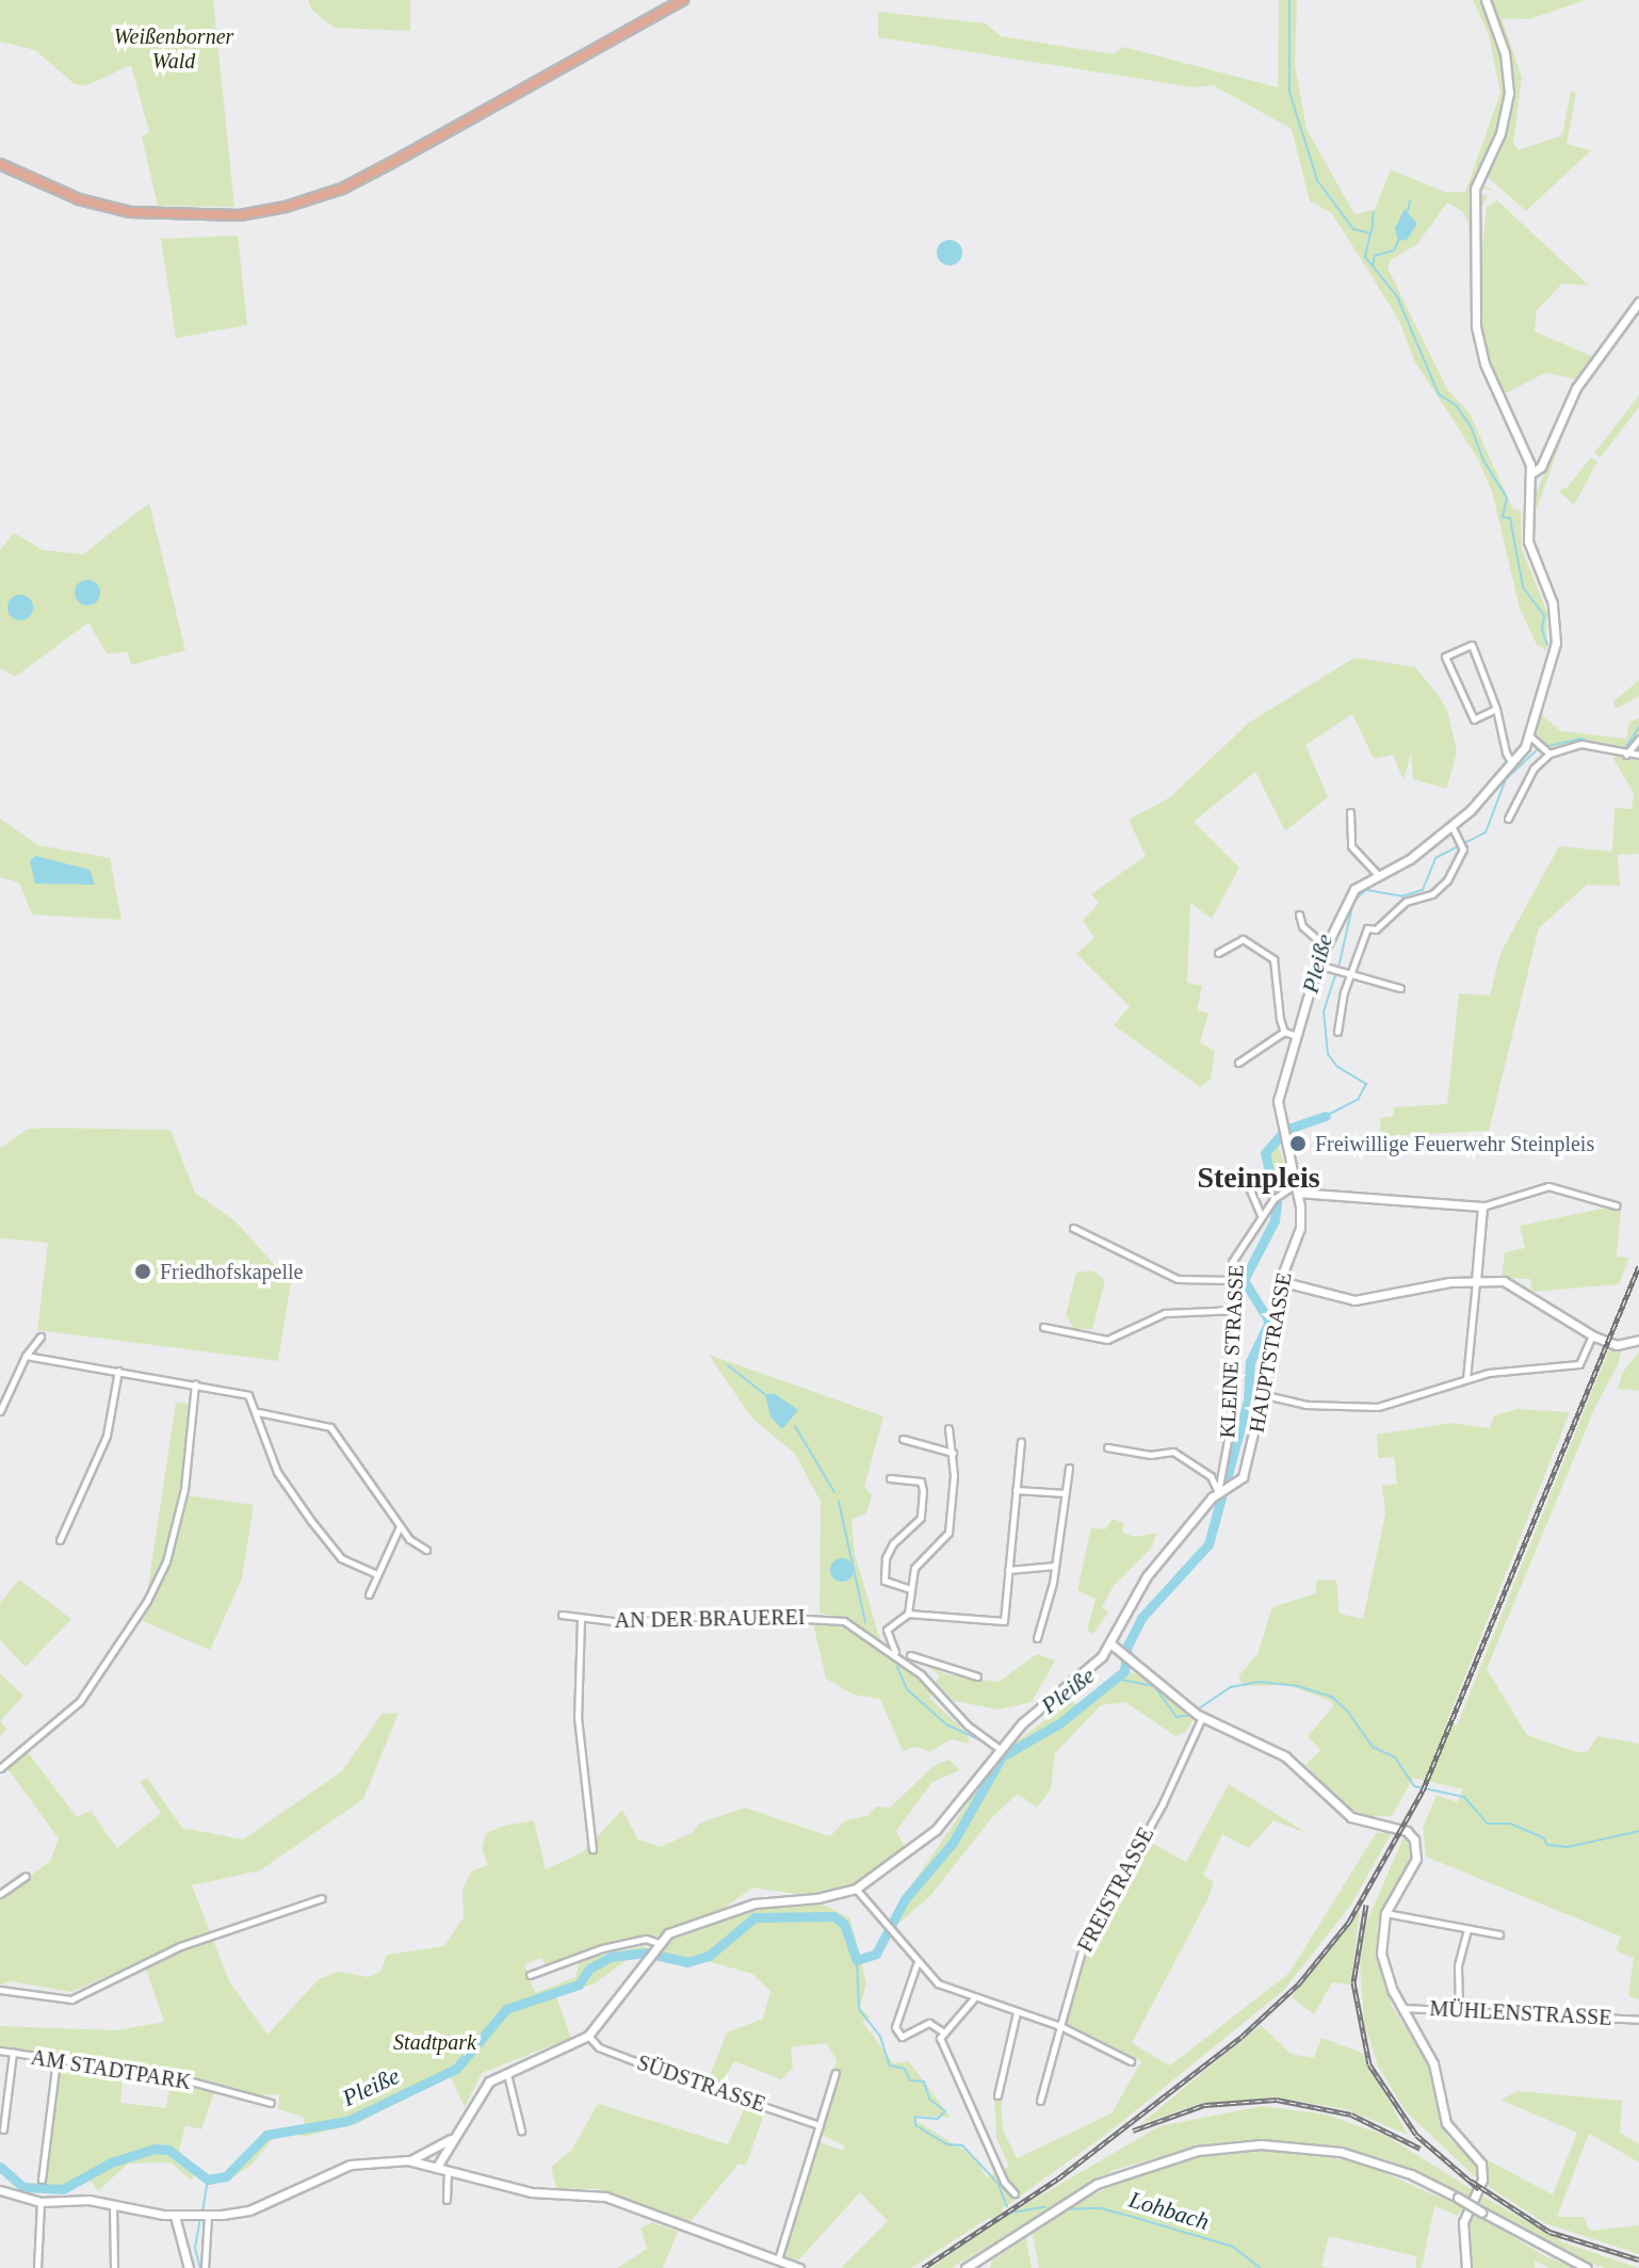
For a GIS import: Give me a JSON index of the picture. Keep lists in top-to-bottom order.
{
  "streets": {
    "main road": ["HAUPTSTRASSE"],
    "street": [
      "KLEINE STRASSE",
      "AN DER BRAUEREI",
      "FREISTRASSE",
      "MÜHLENSTRASSE",
      "AM STADTPARK",
      "SÜDSTRASSE"
    ]
  },
  "crossings": [
    ["KLEINE STRASSE", "HAUPTSTRASSE"],
    ["HAUPTSTRASSE", "AN DER BRAUEREI"],
    ["HAUPTSTRASSE", "SÜDSTRASSE"]
  ],
  "districts": ["Steinpleis"],
  "water": ["Pleiße", "Lohbach"],
  "parks": ["Weißenborner Wald", "Stadtpark"],
  "places": ["Freiwillige Feuerwehr Steinpleis", "Friedhofskapelle"]
}
